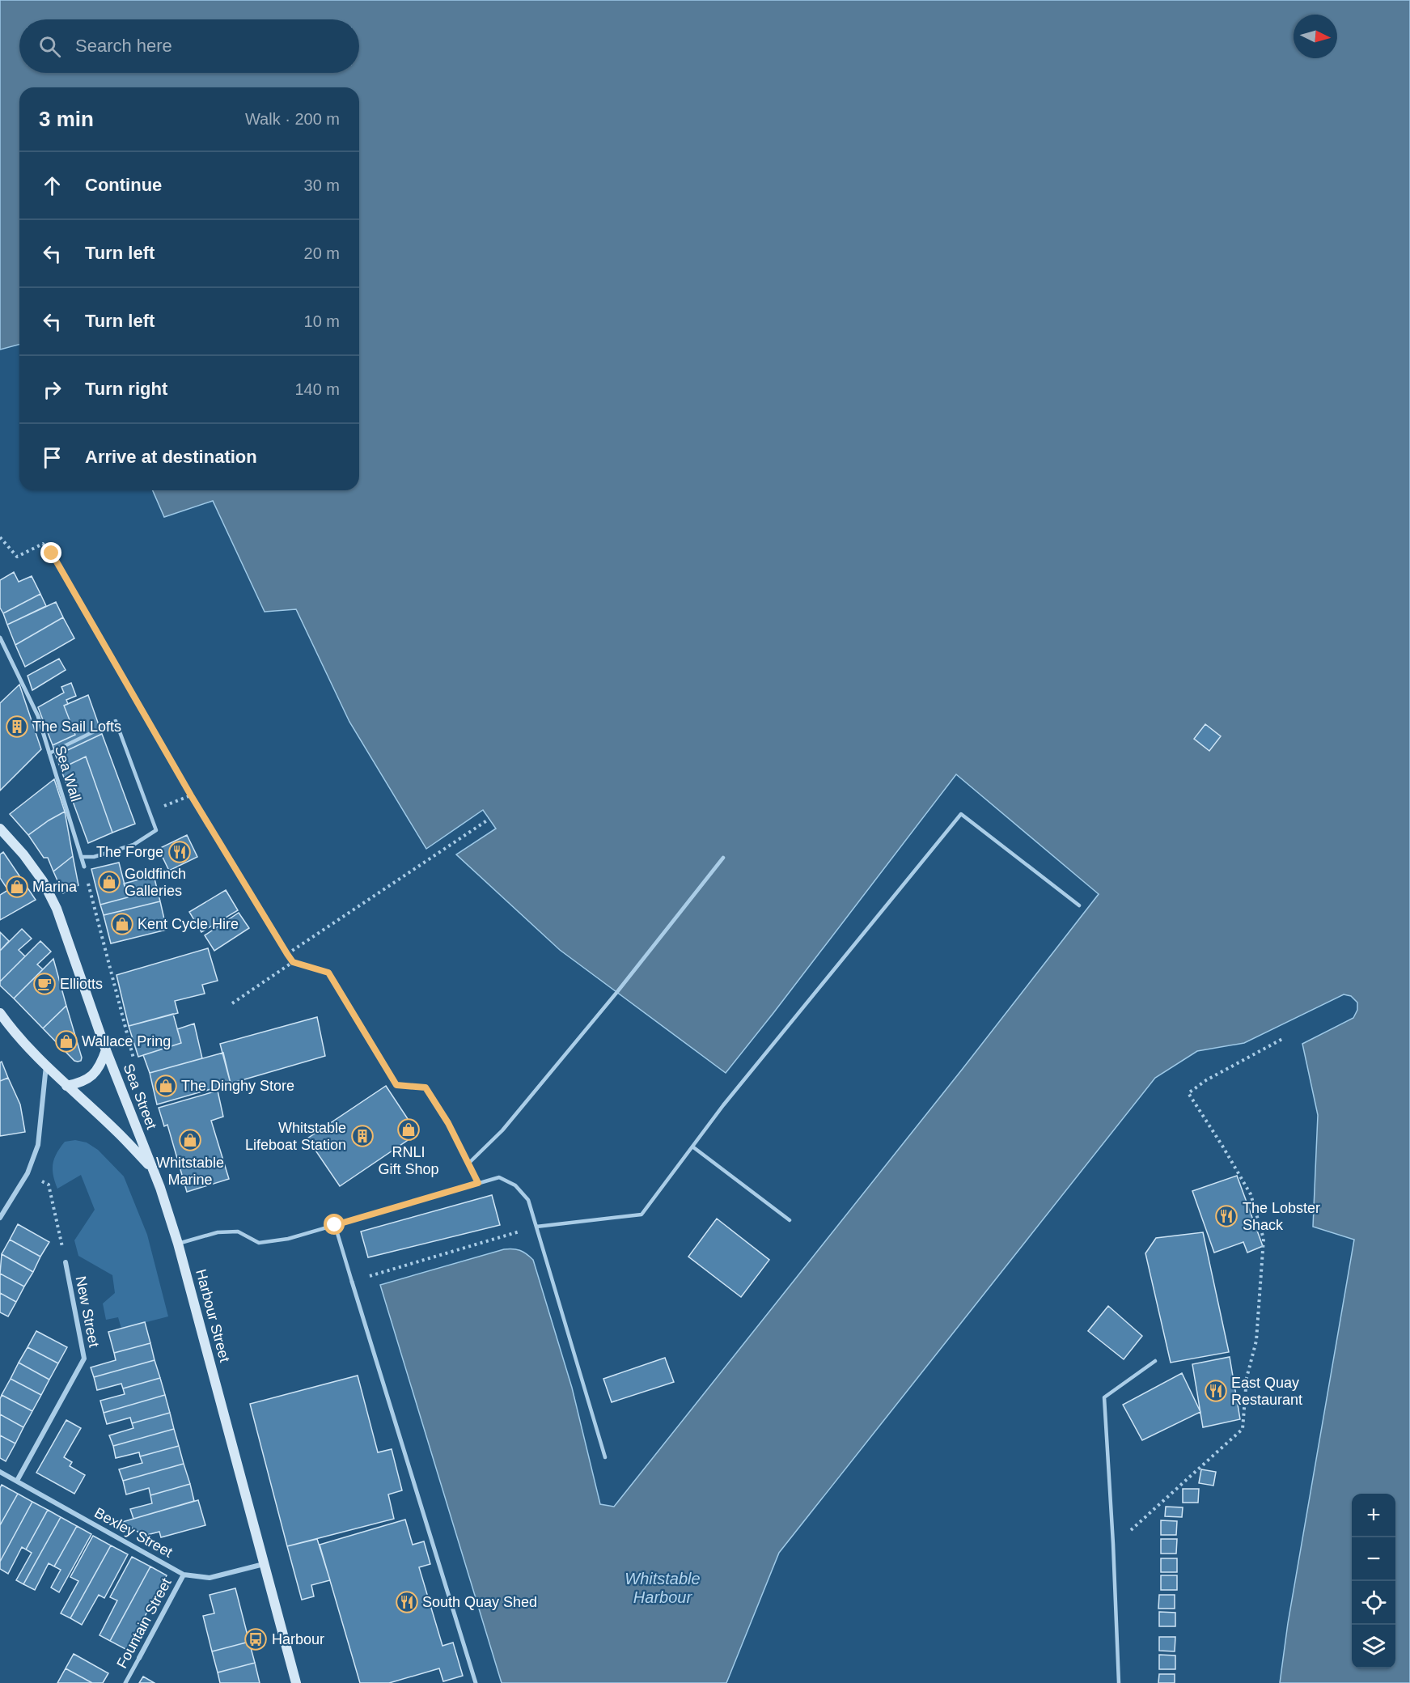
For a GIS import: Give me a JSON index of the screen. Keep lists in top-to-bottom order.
{
  "streets": {
    "main road": ["Sea Street", "Harbour Street"],
    "street": [
      "Sea Wall",
      "New Street",
      "Bexley Street",
      "Fountain Street"
    ]
  },
  "crossings": [
    ["Sea Street", "Harbour Street"],
    ["New Street", "Bexley Street"],
    ["Harbour Street", "Bexley Street"],
    ["Bexley Street", "Fountain Street"]
  ],
  "water": ["Whitstable Harbour"],
  "places": {
    "building": ["The Sail Lofts", "Whitstable Lifeboat Station"],
    "restaurant": [
      "The Forge",
      "The Lobster Shack",
      "East Quay Restaurant",
      "South Quay Shed"
    ],
    "shop": [
      "Goldfinch Galleries",
      "Marina",
      "Kent Cycle Hire",
      "Wallace Pring",
      "The Dinghy Store",
      "RNLI Gift Shop",
      "Whitstable Marine"
    ],
    "cafe": ["Elliotts"],
    "bus stop": ["Harbour"]
  },
  "north": "right",
  "page": {
    "search": "Search here",
    "heading": ["3 min", "Walk · 200 m"],
    "list": [
      ["Continue", "30 m"],
      ["Turn left", "20 m"],
      ["Turn left", "10 m"],
      ["Turn right", "140 m"],
      "Arrive at destination"
    ],
    "map_buttons": ["+", "−"]
  }
}
